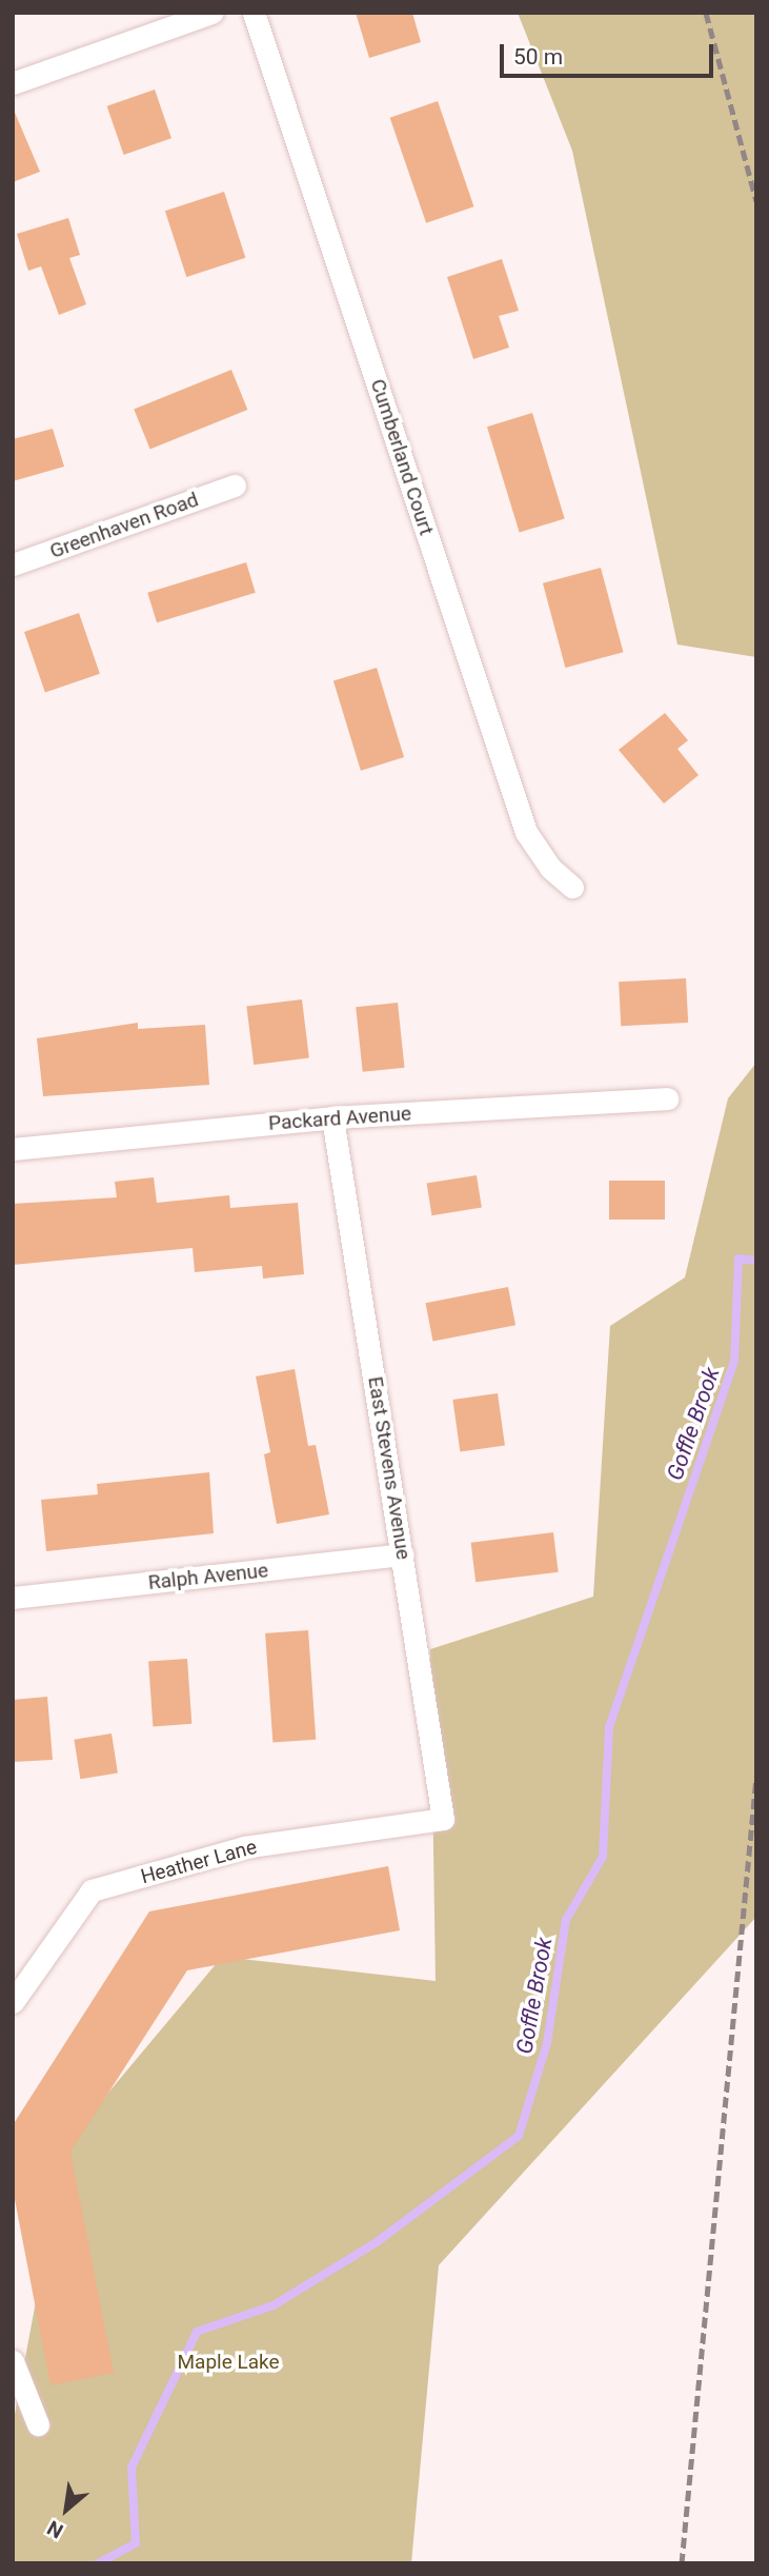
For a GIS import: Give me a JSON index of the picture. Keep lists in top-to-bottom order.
{
  "streets": {
    "street": [
      "Cumberland Court",
      "Greenhaven Road",
      "Packard Avenue",
      "East Stevens Avenue",
      "Ralph Avenue",
      "Heather Lane"
    ]
  },
  "crossings": [
    ["Packard Avenue", "East Stevens Avenue"],
    ["East Stevens Avenue", "Ralph Avenue"],
    ["East Stevens Avenue", "Heather Lane"]
  ],
  "water": ["Goffle Brook"],
  "parks": ["Maple Lake"],
  "scale_bar": "50 m",
  "north": "bottom left"
}
